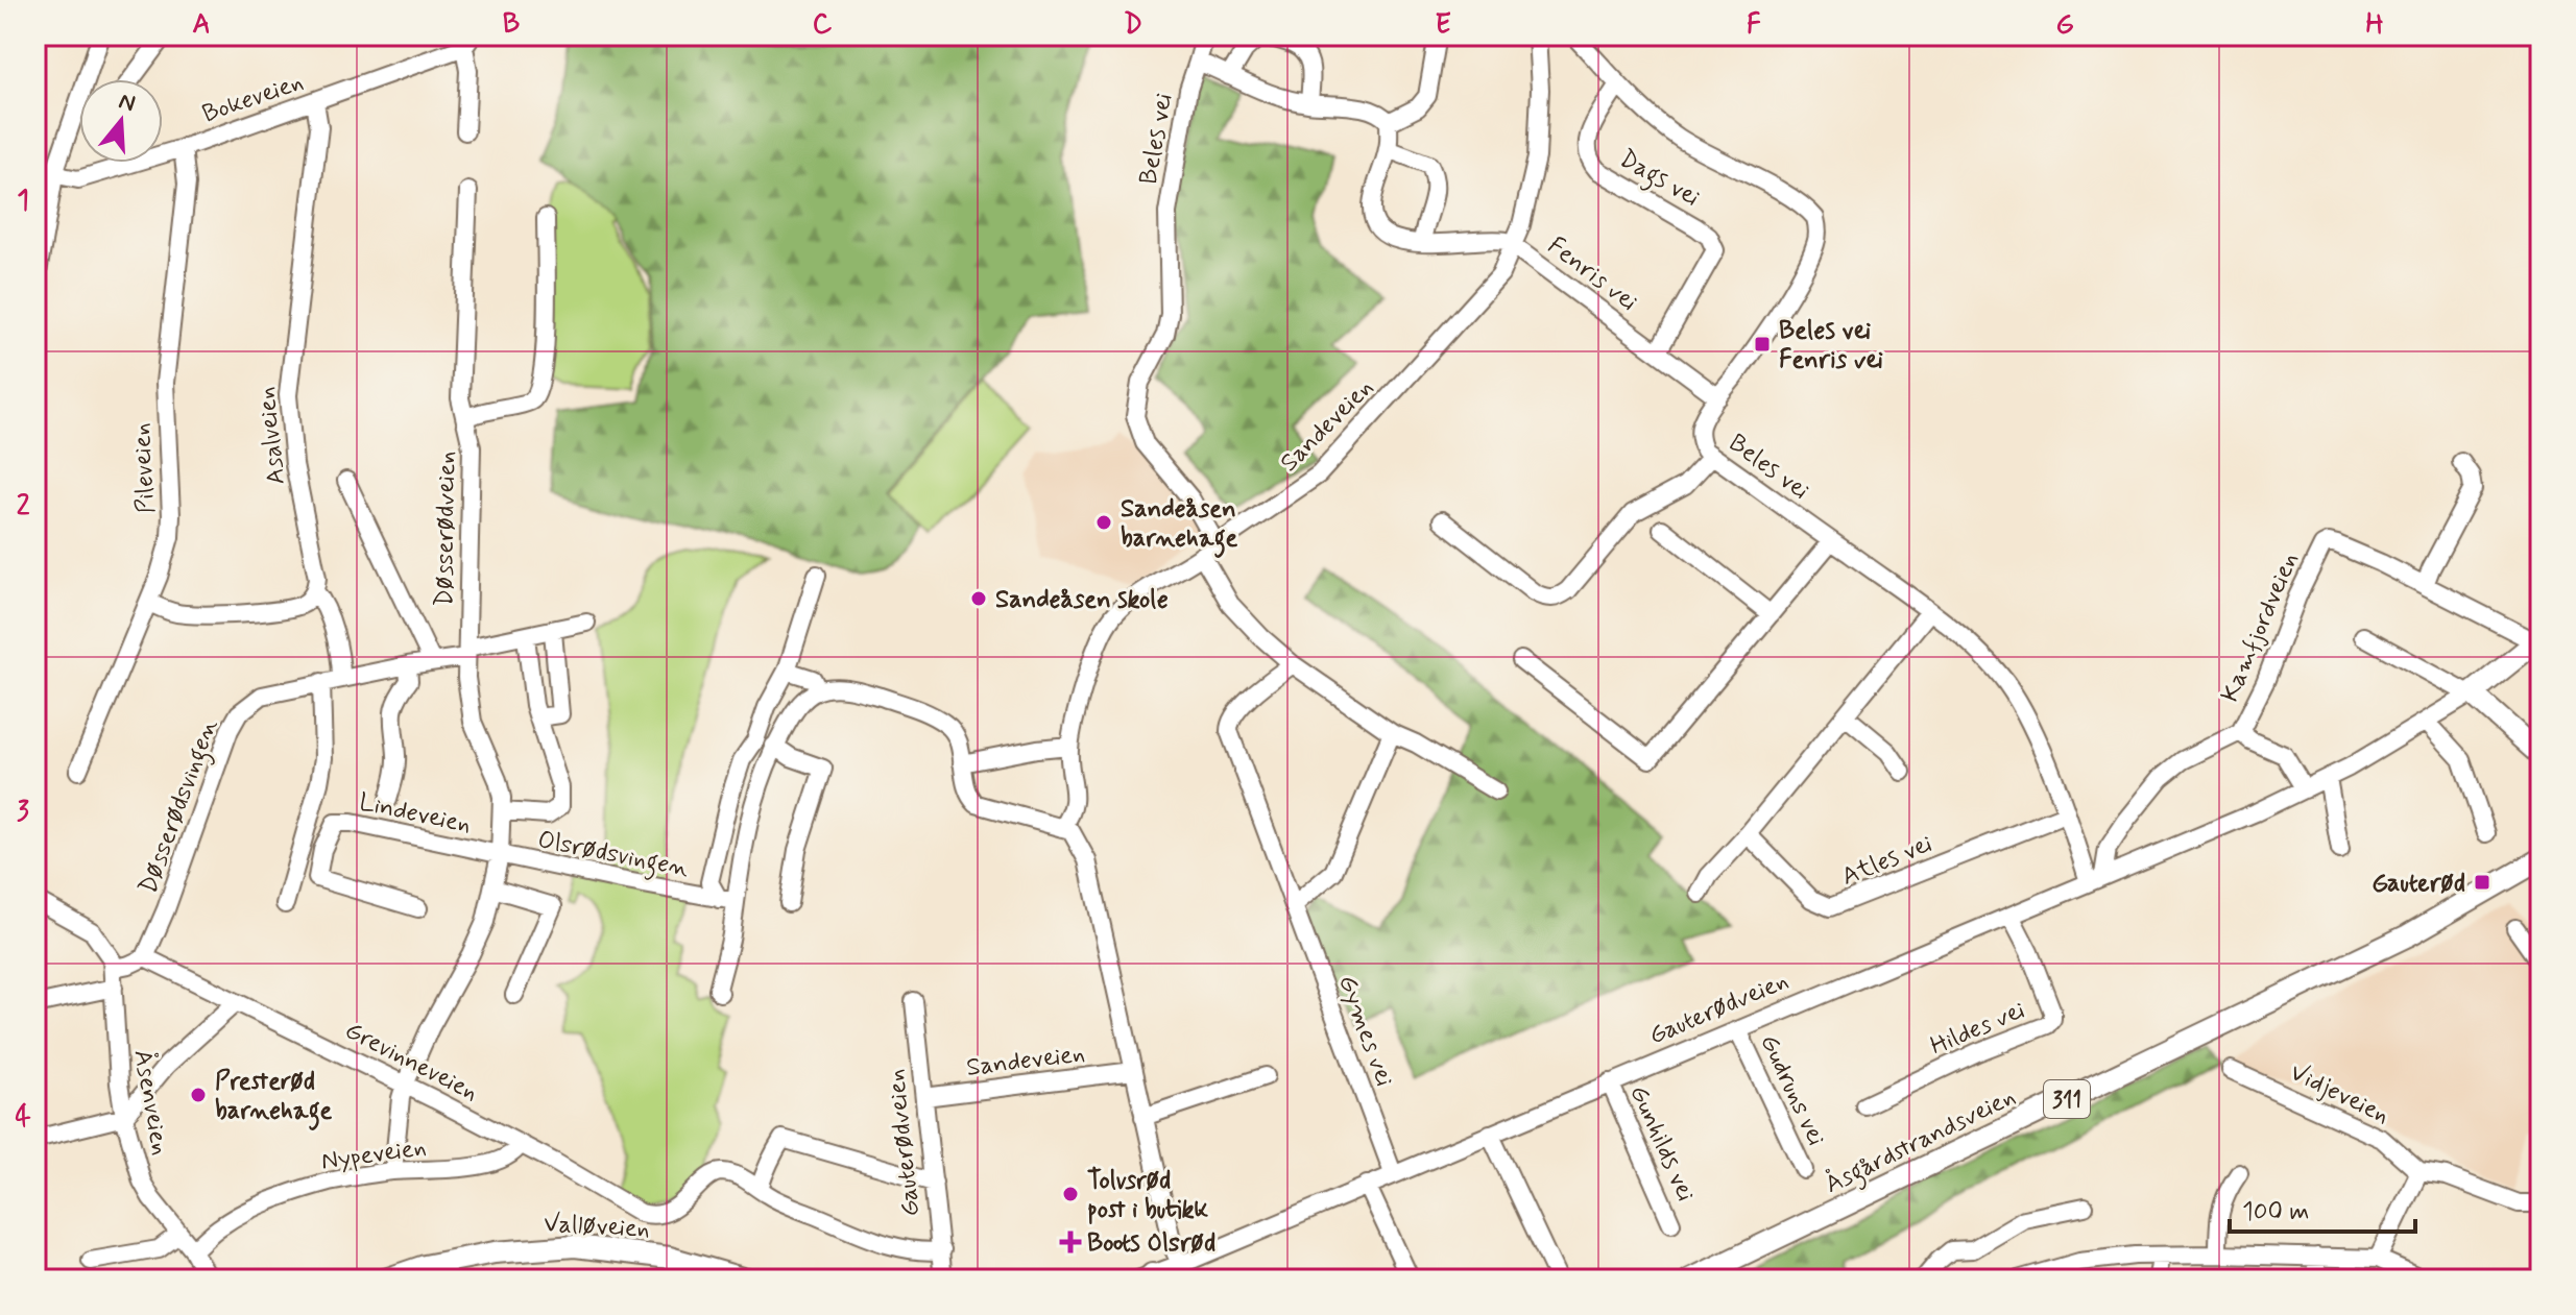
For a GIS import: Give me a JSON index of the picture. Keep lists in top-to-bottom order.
{
  "streets": {
    "main road": [
      "Gauterødveien",
      "311",
      "Åsgårdstrandsveien",
      "Valløveien"
    ],
    "street": [
      "Bokeveien",
      "Beles vei",
      "Dags vei",
      "Fenris vei",
      "Sandeveien",
      "Asalveien",
      "Pileveien",
      "Døsserødveien",
      "Kamfjordveien",
      "Døsserødsvingen",
      "Lindeveien",
      "Olsrødsvingen",
      "Atles vei",
      "Hildes vei",
      "Gymes vei",
      "Grevinneveien",
      "Gudruns vei",
      "Vidjeveien",
      "Åsenveien",
      "Gunhilds vei",
      "Nypeveien"
    ]
  },
  "crossings": [
    ["Bokeveien", "Asalveien"],
    ["Bokeveien", "Pileveien"],
    ["Beles vei", "Dags vei"],
    ["Beles vei", "Fenris vei"],
    ["Beles vei", "Sandeveien"],
    ["Beles vei", "Kamfjordveien"],
    ["Beles vei", "Atles vei"],
    ["Beles vei", "Gauterødveien"],
    ["Dags vei", "Fenris vei"],
    ["Fenris vei", "Sandeveien"],
    ["Sandeveien", "Gauterødveien"],
    ["Døsserødveien", "Døsserødsvingen"],
    ["Døsserødveien", "Lindeveien"],
    ["Døsserødveien", "Olsrødsvingen"],
    ["Døsserødveien", "Grevinneveien"],
    ["Døsserødveien", "Nypeveien"],
    ["Kamfjordveien", "Gauterødveien"],
    ["Døsserødsvingen", "Grevinneveien"],
    ["Lindeveien", "Olsrødsvingen"],
    ["Gauterødveien", "Hildes vei"],
    ["Gauterødveien", "Gymes vei"],
    ["Gauterødveien", "Gudruns vei"],
    ["Gauterødveien", "Gunhilds vei"],
    ["Grevinneveien", "Nypeveien"],
    ["Åsenveien", "Nypeveien"]
  ],
  "places": {
    "transit": ["Beles vei Fenris vei", "Gauterød"],
    "other": [
      "Sandeåsen barnehage",
      "Sandeåsen skole",
      "Presterød barnehage",
      "Tolvsrød post i butikk"
    ],
    "health": ["Boots Olsrød"]
  },
  "scale_bar": "100 m",
  "north": "top",
  "grid": {
    "columns": [
      "A",
      "B",
      "C",
      "D",
      "E",
      "F",
      "G",
      "H"
    ],
    "rows": [
      "1",
      "2",
      "3",
      "4"
    ]
  }
}
